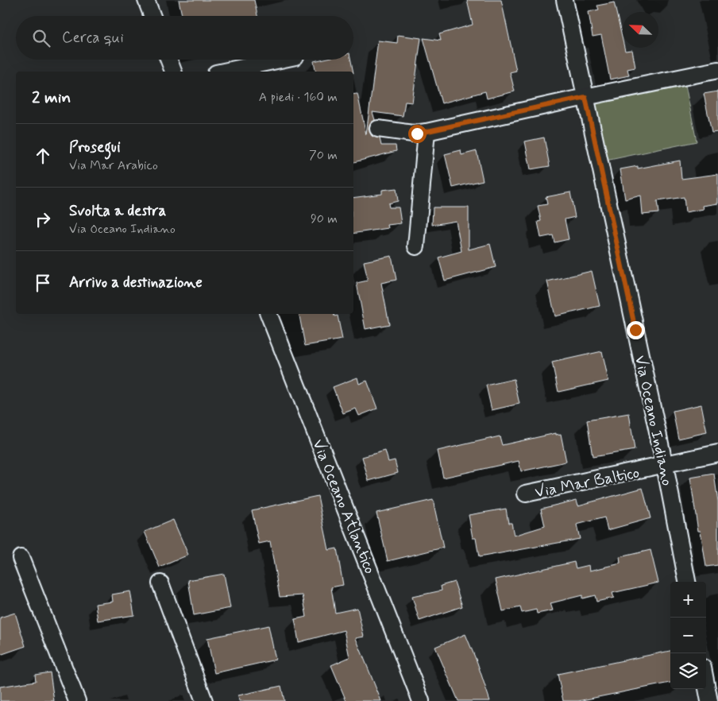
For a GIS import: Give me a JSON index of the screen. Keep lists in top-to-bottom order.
{
  "streets": {
    "street": ["Via Oceano Indiano", "Via Mar Baltico", "Via Oceano Atlantico"]
  },
  "crossings": [
    ["Via Oceano Indiano", "Via Mar Baltico"]
  ],
  "north": "top left",
  "page": {
    "search": "Cerca qui",
    "heading": ["2 min", "A piedi · 160 m"],
    "list": [
      ["Prosegui", "Via Mar Arabico", "70 m"],
      ["Svolta a destra", "Via Oceano Indiano", "90 m"],
      "Arrivo a destinazione"
    ],
    "map_buttons": ["+", "−"]
  }
}
